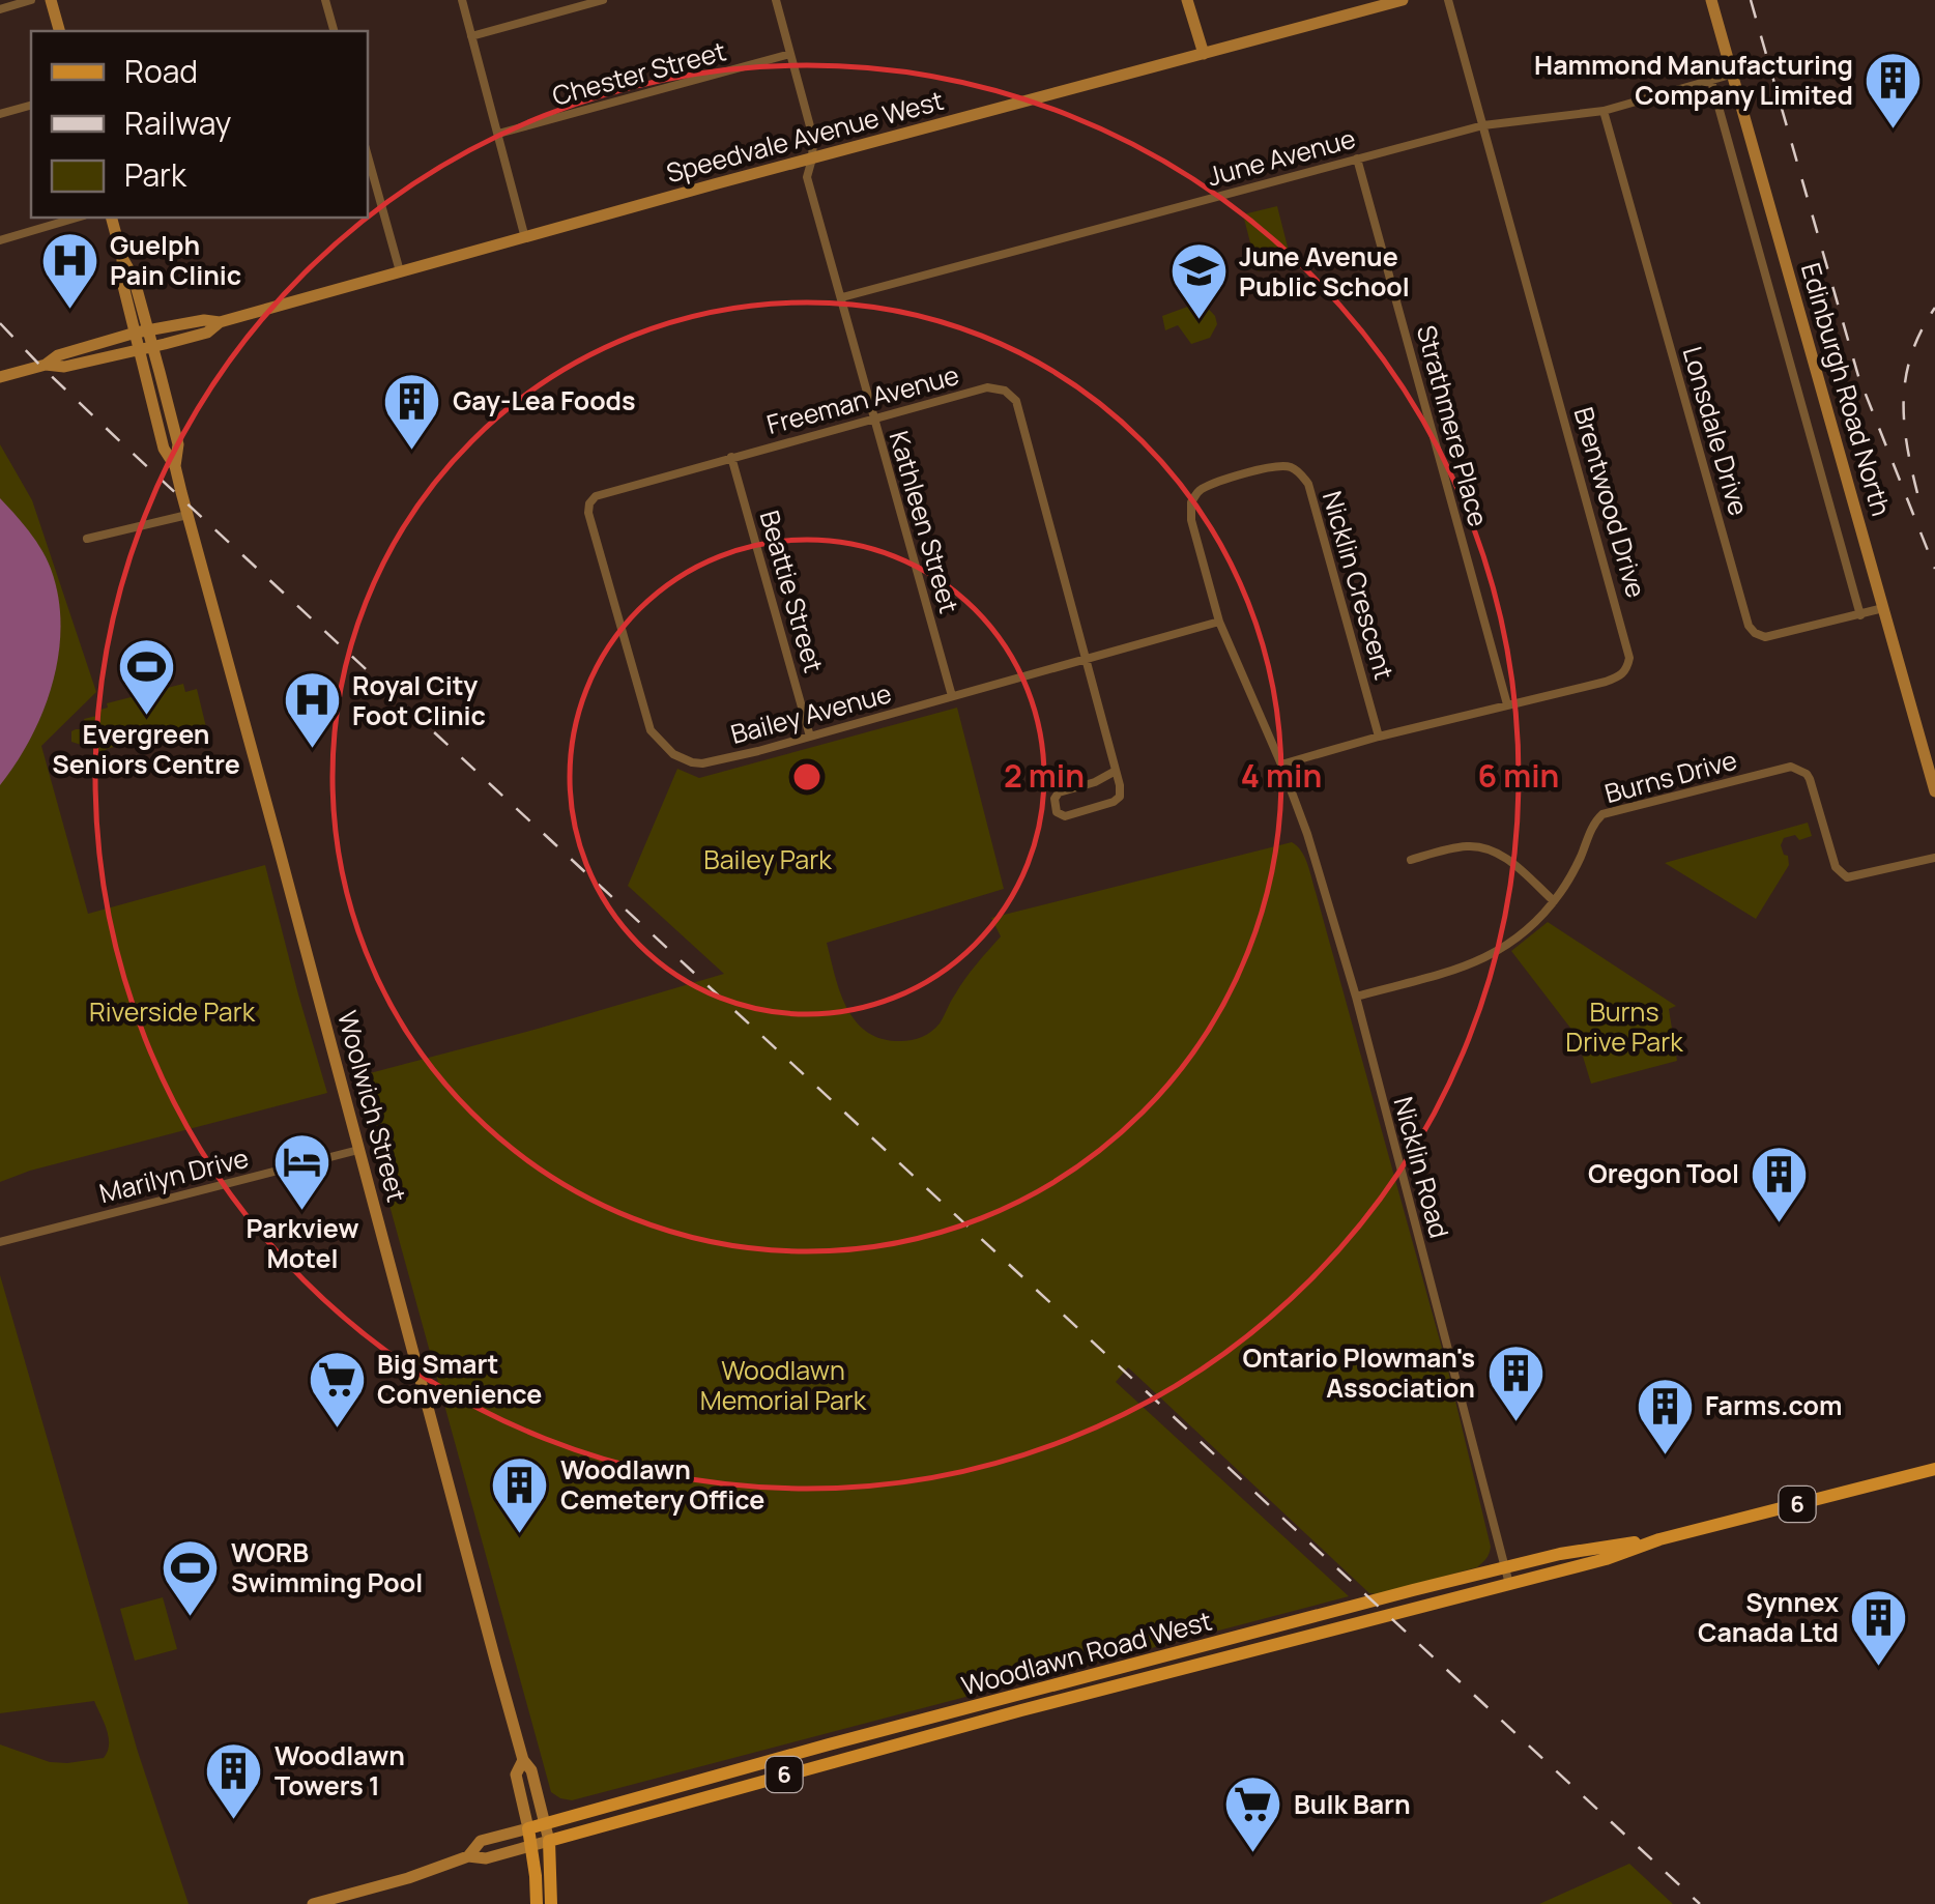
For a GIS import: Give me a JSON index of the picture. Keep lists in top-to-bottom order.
{
  "streets": {
    "main road": [
      "Speedvale Avenue West",
      "Edinburgh Road North",
      "Woolwich Street",
      "6",
      "Woodlawn Road West"
    ],
    "street": [
      "Chester Street",
      "June Avenue",
      "Freeman Avenue",
      "Strathmere Place",
      "Lonsdale Drive",
      "Brentwood Drive",
      "Kathleen Street",
      "Nicklin Crescent",
      "Beattie Street",
      "Bailey Avenue",
      "Burns Drive",
      "Nicklin Road",
      "Marilyn Drive"
    ]
  },
  "crossings": [
    ["Chester Street", "Kathleen Street"],
    ["Speedvale Avenue West", "Kathleen Street"],
    ["Speedvale Avenue West", "Woolwich Street"],
    ["June Avenue", "Edinburgh Road North"],
    ["June Avenue", "Strathmere Place"],
    ["June Avenue", "Lonsdale Drive"],
    ["June Avenue", "Brentwood Drive"],
    ["June Avenue", "Kathleen Street"],
    ["Edinburgh Road North", "Lonsdale Drive"],
    ["Freeman Avenue", "Kathleen Street"],
    ["Freeman Avenue", "Beattie Street"],
    ["Freeman Avenue", "Bailey Avenue"],
    ["Strathmere Place", "Brentwood Drive"],
    ["Brentwood Drive", "Nicklin Crescent"],
    ["Brentwood Drive", "Nicklin Road"],
    ["Kathleen Street", "Bailey Avenue"],
    ["Nicklin Crescent", "Bailey Avenue"],
    ["Nicklin Crescent", "Nicklin Road"],
    ["Beattie Street", "Bailey Avenue"],
    ["Burns Drive", "Nicklin Road"],
    ["Woolwich Street", "Marilyn Drive"],
    ["Woolwich Street", "Woodlawn Road West"],
    ["Nicklin Road", "Woodlawn Road West"]
  ],
  "parks": [
    "Bailey Park",
    "Riverside Park",
    "Burns Drive Park",
    "Woodlawn Memorial Park"
  ],
  "places": {
    "building": [
      "Hammond Manufacturing Company Limited",
      "Gay-Lea Foods",
      "Oregon Tool",
      "Ontario Plowman's Association",
      "Farms.com",
      "Woodlawn Cemetery Office",
      "Synnex Canada Ltd",
      "Woodlawn Towers 1"
    ],
    "hospital": ["Guelph Pain Clinic", "Royal City Foot Clinic"],
    "school or university": ["June Avenue Public School"],
    "sports": ["Evergreen Seniors Centre", "WORB Swimming Pool"],
    "hotel": ["Parkview Motel"],
    "supermarket": ["Big Smart Convenience", "Bulk Barn"]
  },
  "legend": ["Road", "Railway", "Park"],
  "rings": ["2 min", "4 min", "6 min"]
}
